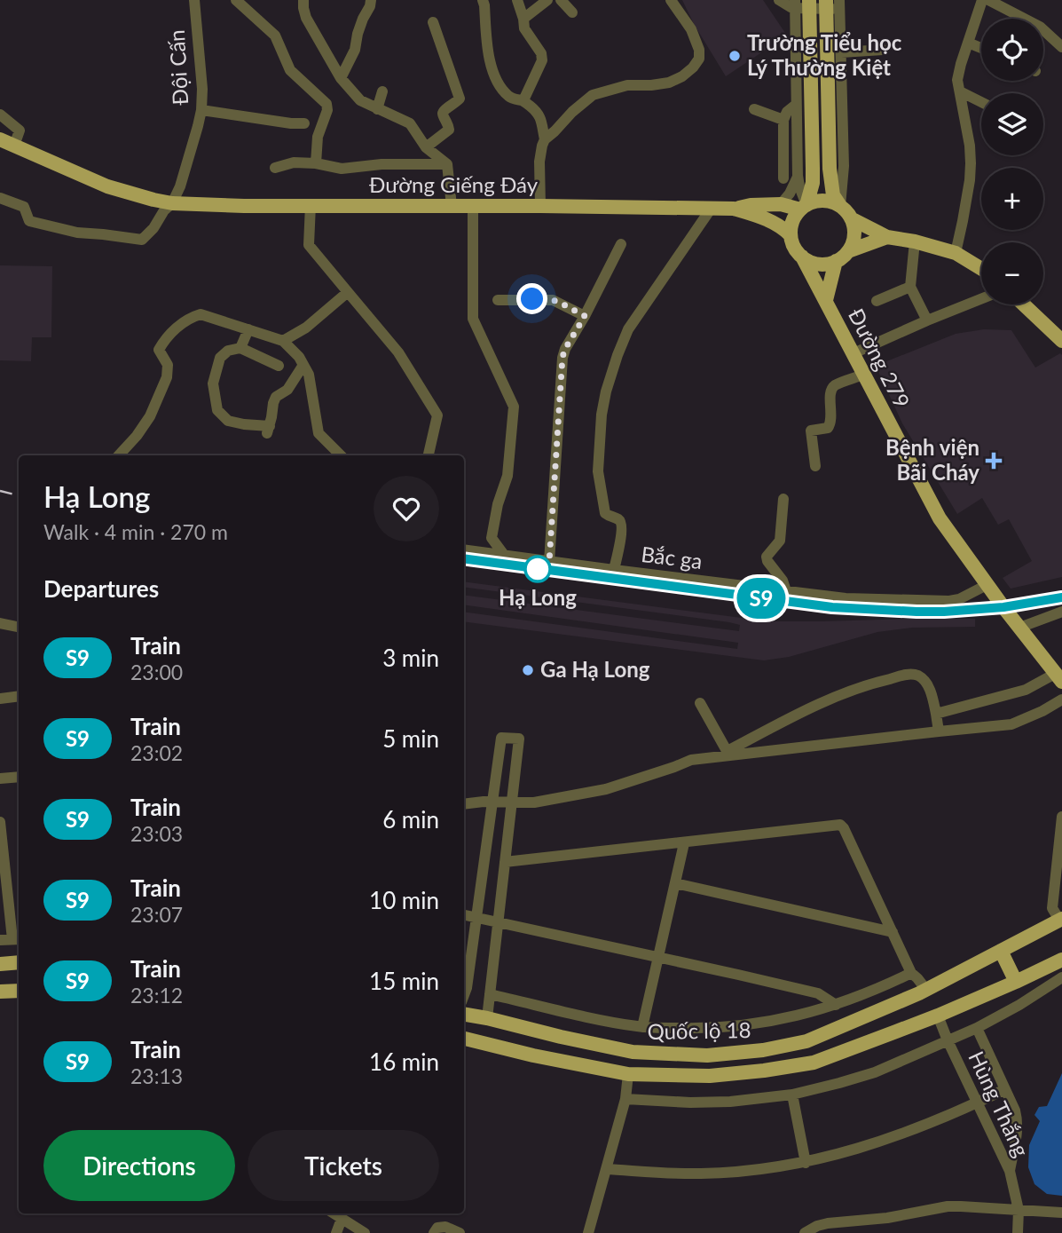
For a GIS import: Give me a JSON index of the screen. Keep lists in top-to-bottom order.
{
  "streets": {
    "main road": ["Đường Giếng Đáy", "Đường 279", "Quốc lộ 18"],
    "street": ["Đội Cấn", "Bắc ga", "Hùng Thắng"]
  },
  "crossings": [
    ["Đội Cấn", "Đường Giếng Đáy"],
    ["Đường Giếng Đáy", "Đường 279"],
    ["Đường 279", "Bắc ga"],
    ["Quốc lộ 18", "Hùng Thắng"]
  ],
  "places": {
    "other": ["Trường Tiểu học Lý Thường Kiệt", "Hạ Long", "Ga Hạ Long"],
    "health": ["Bệnh viện Bãi Cháy"]
  },
  "page": {
    "on_map": "S9",
    "map_buttons": ["+", "−"],
    "heading": [
      ["Hạ Long", "Walk · 4 min · 270 m"],
      "Departures"
    ],
    "list": [
      {
        "mark": "S9",
        "name": "Train",
        "note": "23:00",
        "value": "3 min"
      },
      {
        "mark": "S9",
        "name": "Train",
        "note": "23:02",
        "value": "5 min"
      },
      {
        "mark": "S9",
        "name": "Train",
        "note": "23:03",
        "value": "6 min"
      },
      {
        "mark": "S9",
        "name": "Train",
        "note": "23:07",
        "value": "10 min"
      },
      {
        "mark": "S9",
        "name": "Train",
        "note": "23:12",
        "value": "15 min"
      },
      {
        "mark": "S9",
        "name": "Train",
        "note": "23:13",
        "value": "16 min"
      }
    ],
    "buttons": ["Directions", "Tickets"]
  }
}
